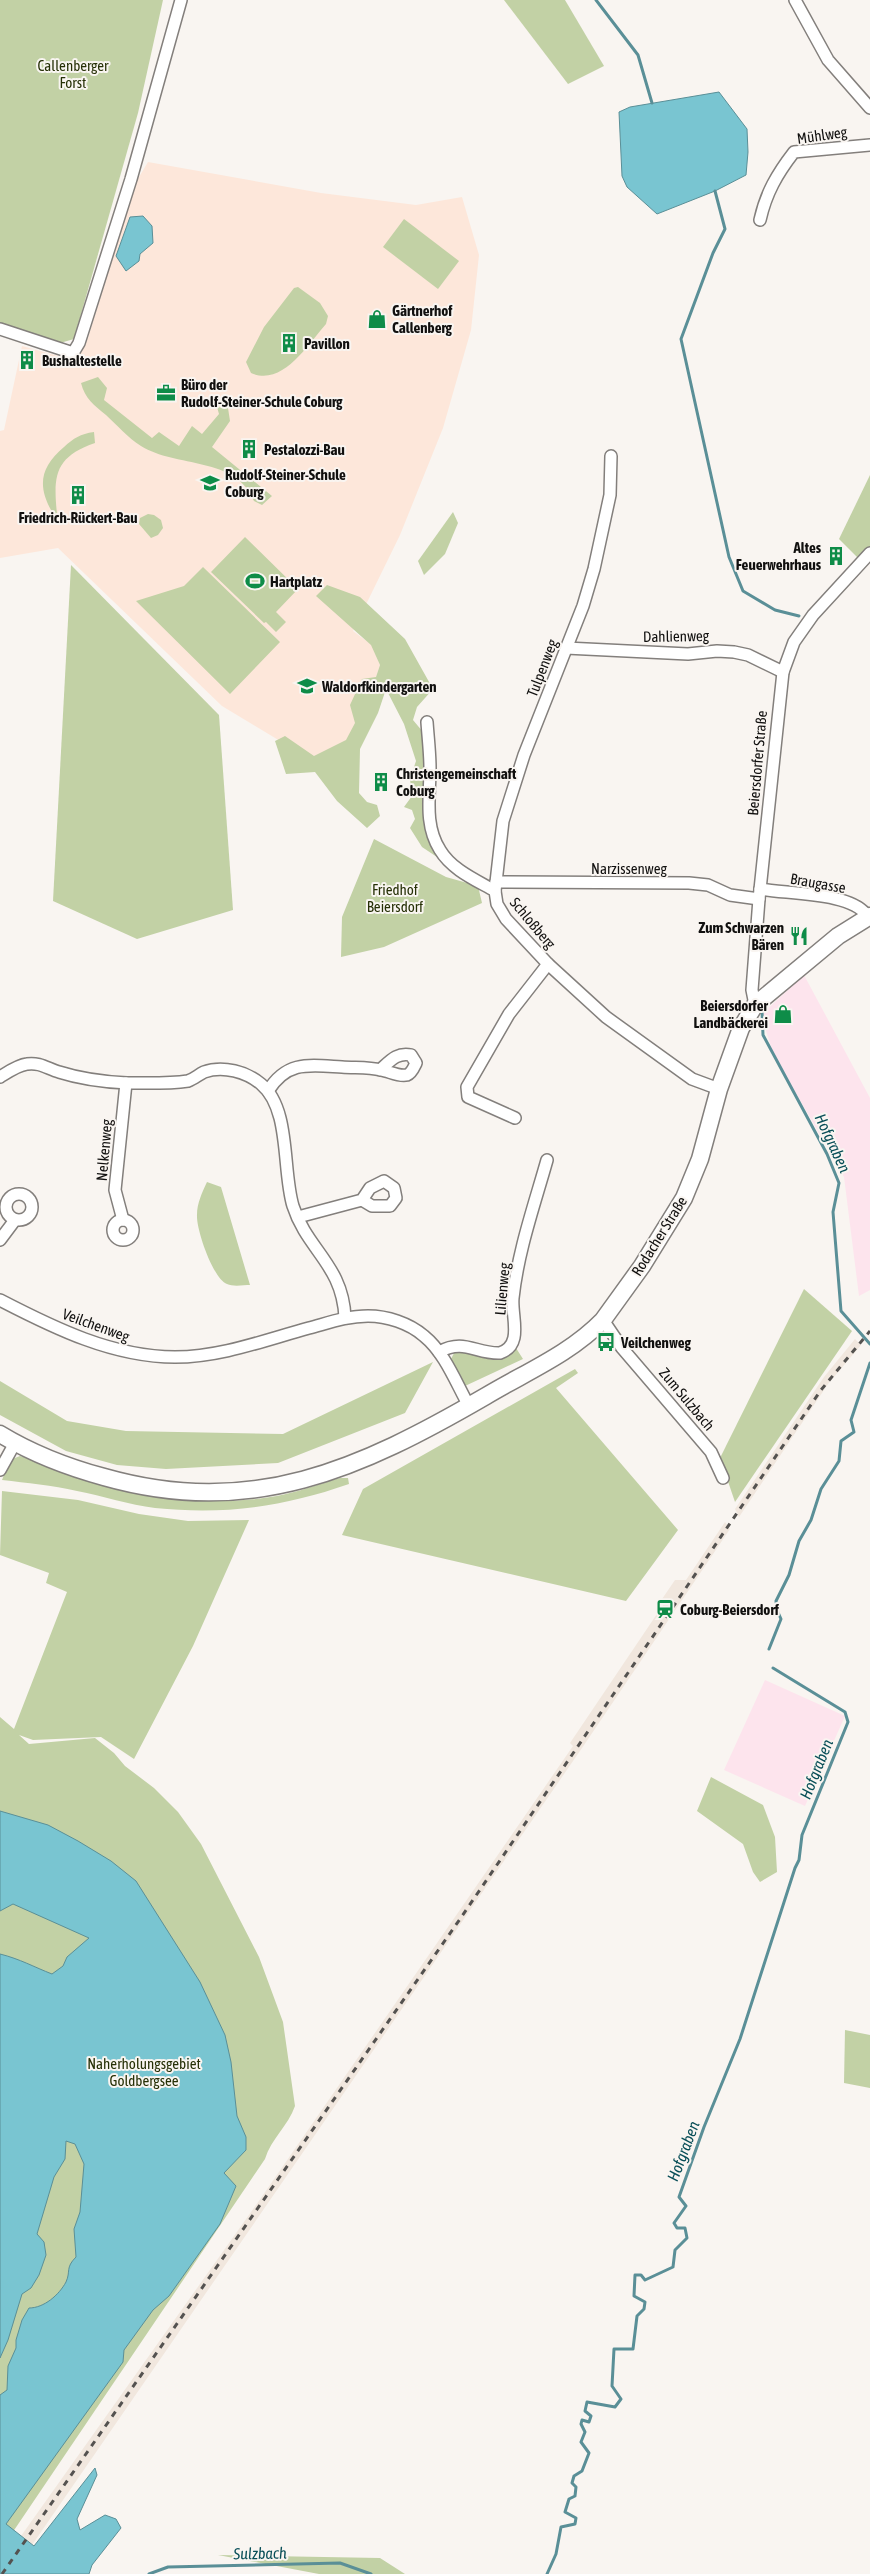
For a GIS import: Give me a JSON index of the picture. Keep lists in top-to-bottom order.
{
  "streets": {
    "street": [
      "Mühlweg",
      "Dahlienweg",
      "Tulpenweg",
      "Beiersdorfer Straße",
      "Narzissenweg",
      "Braugasse",
      "Schloßberg",
      "Nelkenweg",
      "Rodacher Straße",
      "Lilienweg",
      "Veilchenweg",
      "Zum Sulzbach"
    ]
  },
  "crossings": [
    ["Dahlienweg", "Tulpenweg"],
    ["Dahlienweg", "Beiersdorfer Straße"],
    ["Tulpenweg", "Narzissenweg"],
    ["Tulpenweg", "Schloßberg"],
    ["Beiersdorfer Straße", "Narzissenweg"],
    ["Beiersdorfer Straße", "Braugasse"],
    ["Beiersdorfer Straße", "Rodacher Straße"],
    ["Narzissenweg", "Braugasse"],
    ["Narzissenweg", "Schloßberg"],
    ["Braugasse", "Rodacher Straße"],
    ["Schloßberg", "Rodacher Straße"],
    ["Rodacher Straße", "Veilchenweg"],
    ["Rodacher Straße", "Zum Sulzbach"],
    ["Lilienweg", "Veilchenweg"]
  ],
  "water": ["Hofgraben", "Sulzbach"],
  "parks": ["Callenberger Forst", "Friedhof Beiersdorf", "Naherholungsgebiet Goldbergsee"],
  "places": {
    "shop": ["Gärtnerhof Callenberg", "Beiersdorfer Landbäckerei"],
    "building": [
      "Pavillon",
      "Bushaltestelle",
      "Pestalozzi-Bau",
      "Friedrich-Rückert-Bau",
      "Altes Feuerwehrhaus",
      "Christengemeinschaft Coburg"
    ],
    "office": ["Büro der Rudolf-Steiner-Schule Coburg"],
    "school or university": ["Rudolf-Steiner-Schule Coburg", "Waldorfkindergarten"],
    "sports": ["Hartplatz"],
    "restaurant": ["Zum Schwarzen Bären"],
    "bus stop": ["Veilchenweg"],
    "station": ["Coburg-Beiersdorf"]
  }
}
